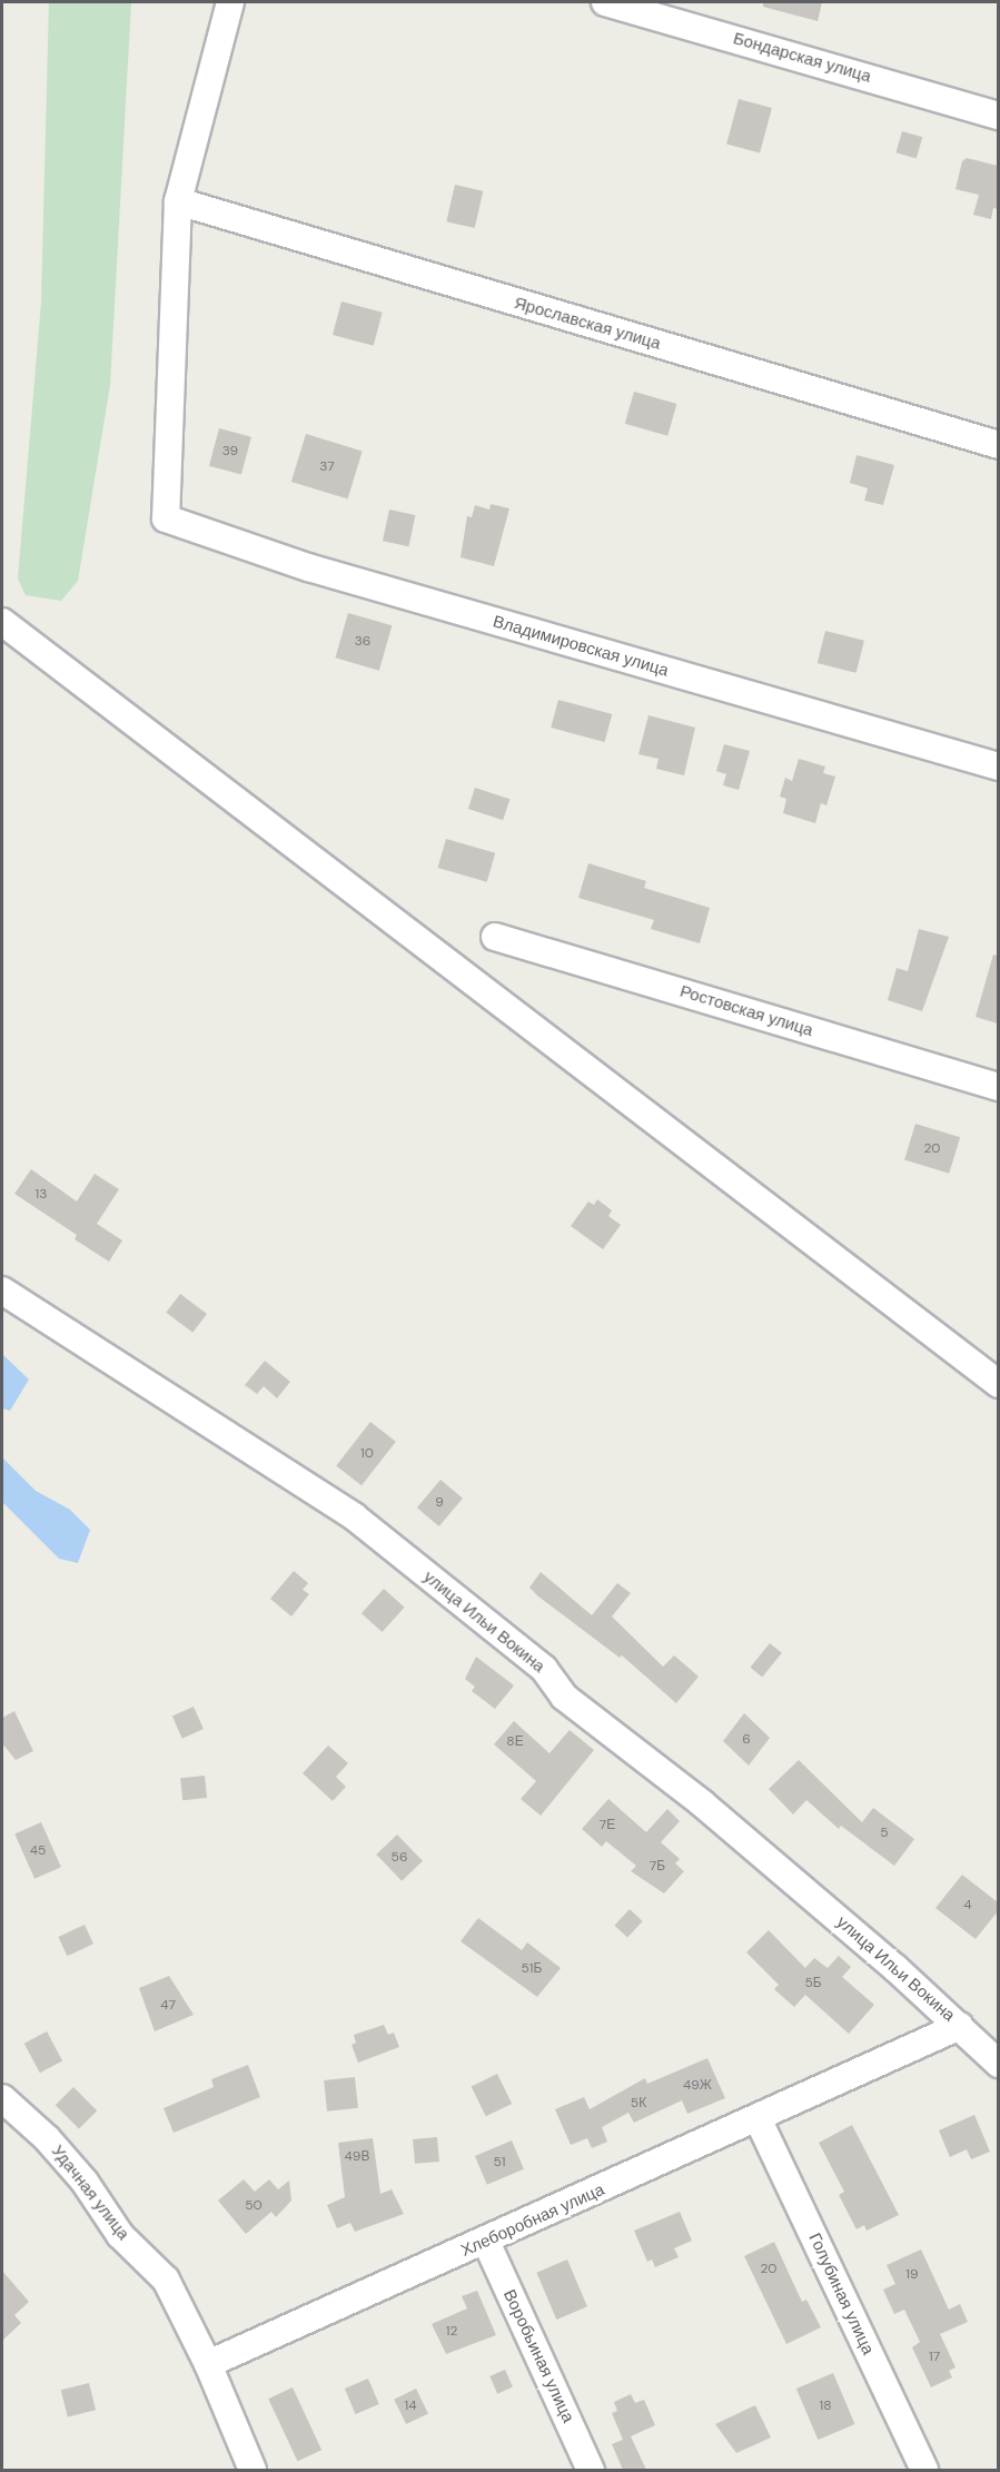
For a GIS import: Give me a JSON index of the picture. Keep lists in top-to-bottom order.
{
  "streets": {
    "street": [
      "Бондарская улица",
      "Ярославская улица",
      "Владимировская улица",
      "Ростовская улица",
      "улица Ильи Вокина",
      "Удачная улица",
      "Хлеборобная улица",
      "Голубиная улица",
      "Воробьиная улица"
    ]
  },
  "crossings": [
    ["Ярославская улица", "Владимировская улица"],
    ["улица Ильи Вокина", "Хлеборобная улица"],
    ["Удачная улица", "Хлеборобная улица"],
    ["Хлеборобная улица", "Голубиная улица"],
    ["Хлеборобная улица", "Воробьиная улица"]
  ],
  "house_numbers": [
    "39",
    "37",
    "36",
    "20",
    "13",
    "10",
    "9",
    "6",
    "8Е",
    "7Е",
    "5",
    "45",
    "56",
    "7Б",
    "4",
    "51Б",
    "5Б",
    "47",
    "49Ж",
    "5К",
    "49В",
    "51",
    "50",
    "20",
    "19",
    "12",
    "17",
    "14",
    "18"
  ]
}
